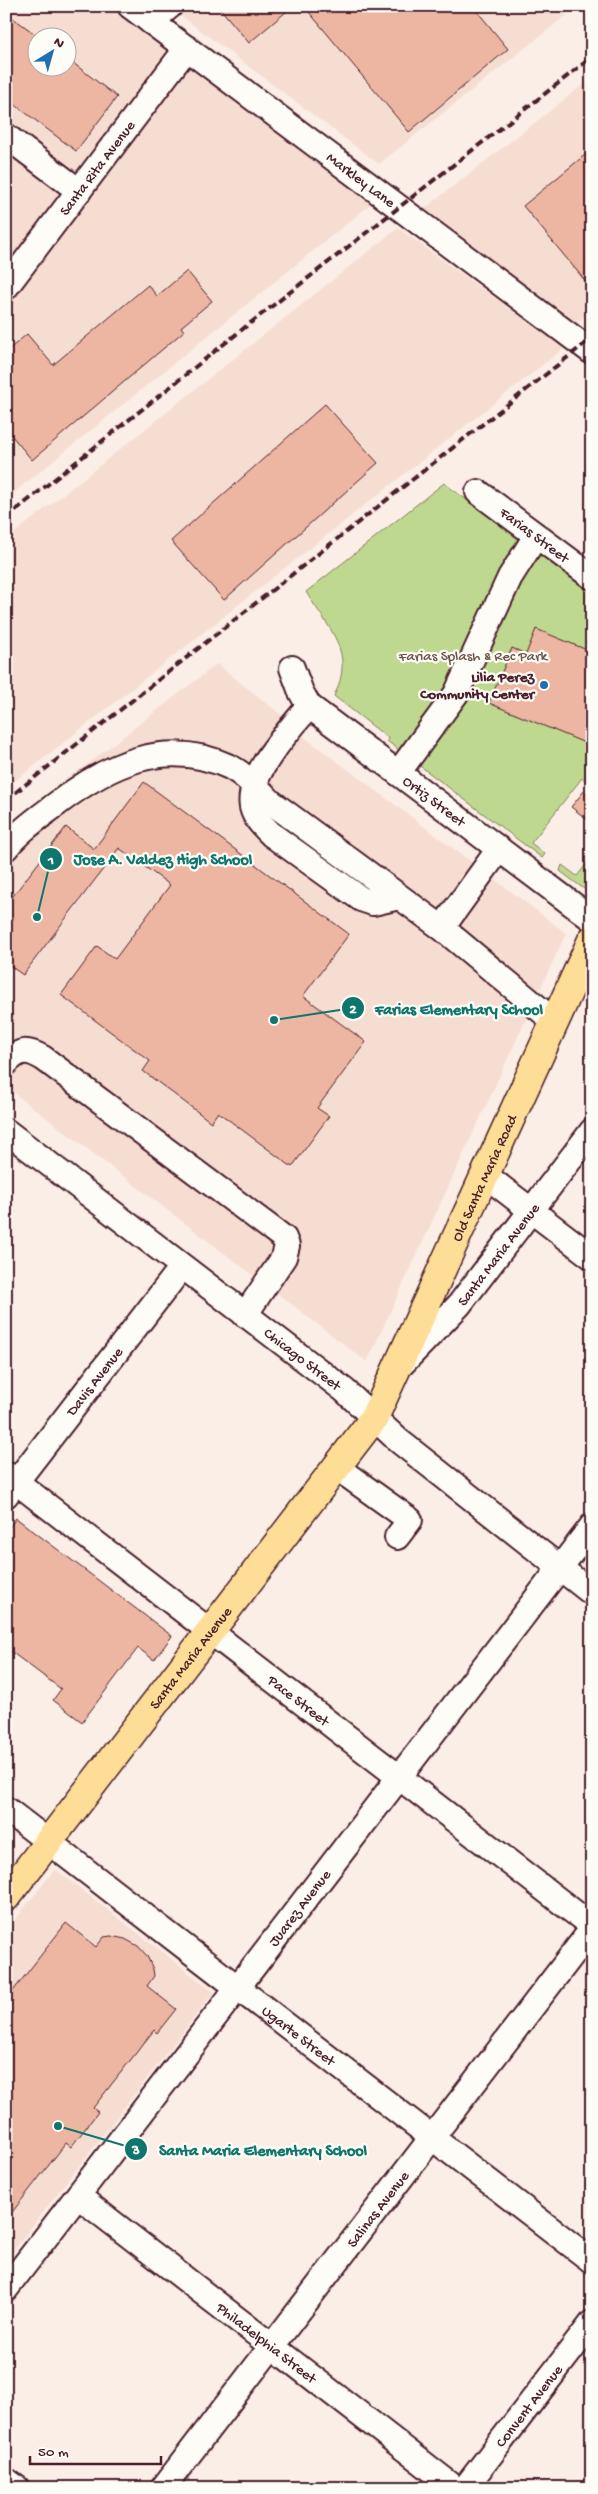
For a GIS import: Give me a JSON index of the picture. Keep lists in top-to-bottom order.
{
  "streets": {
    "main road": ["Old Santa Maria Road", "Santa Maria Avenue"],
    "street": [
      "Santa Rita Avenue",
      "Markley Lane",
      "Farias Street",
      "Ortiz Street",
      "Chicago Street",
      "Davis Avenue",
      "Pace Street",
      "Juarez Avenue",
      "Ugarte Street",
      "Salinas Avenue",
      "Philadelphia Street",
      "Convent Avenue"
    ]
  },
  "crossings": [
    ["Santa Rita Avenue", "Markley Lane"],
    ["Old Santa Maria Road", "Santa Maria Avenue"],
    ["Old Santa Maria Road", "Chicago Street"],
    ["Santa Maria Avenue", "Chicago Street"],
    ["Santa Maria Avenue", "Pace Street"],
    ["Santa Maria Avenue", "Ugarte Street"],
    ["Chicago Street", "Davis Avenue"],
    ["Chicago Street", "Juarez Avenue"],
    ["Davis Avenue", "Pace Street"],
    ["Pace Street", "Juarez Avenue"],
    ["Pace Street", "Salinas Avenue"],
    ["Juarez Avenue", "Ugarte Street"],
    ["Juarez Avenue", "Philadelphia Street"],
    ["Ugarte Street", "Salinas Avenue"],
    ["Salinas Avenue", "Philadelphia Street"]
  ],
  "parks": ["Farias Splash & Rec Park"],
  "places": [
    "Lilia Perez Community Center",
    "Jose A. Valdez High School",
    "Farias Elementary School",
    "Santa Maria Elementary School"
  ],
  "scale_bar": "50 m",
  "north": "top right"
}
